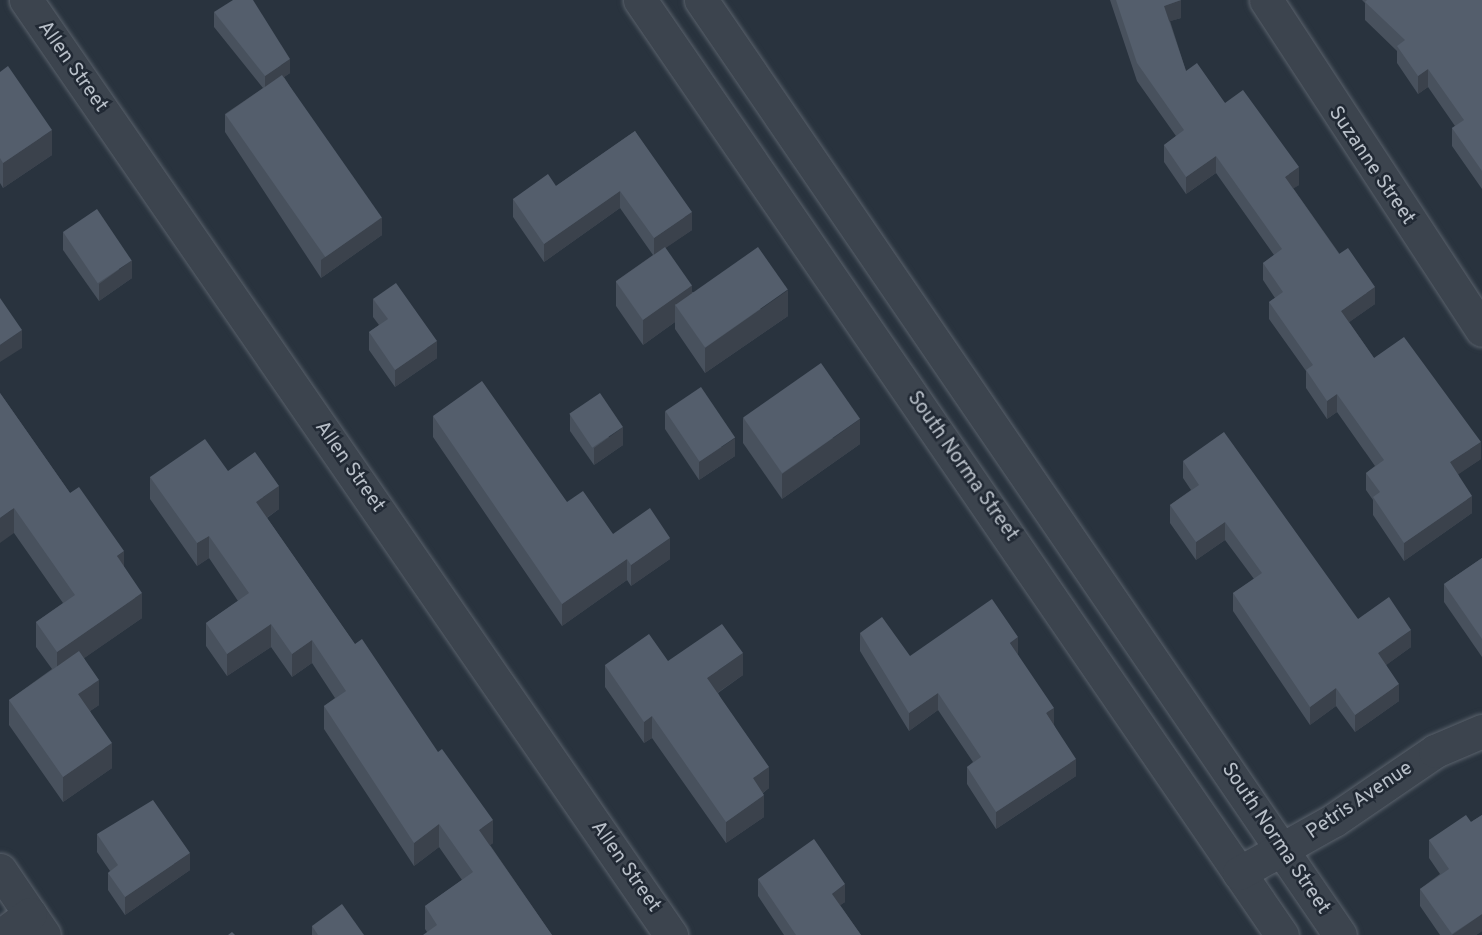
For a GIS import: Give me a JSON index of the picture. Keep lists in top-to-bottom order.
{
  "streets": {
    "street": [
      "Allen Street",
      "Suzanne Street",
      "South Norma Street",
      "Petris Avenue"
    ]
  },
  "crossings": [
    ["South Norma Street", "Petris Avenue"]
  ]
}
